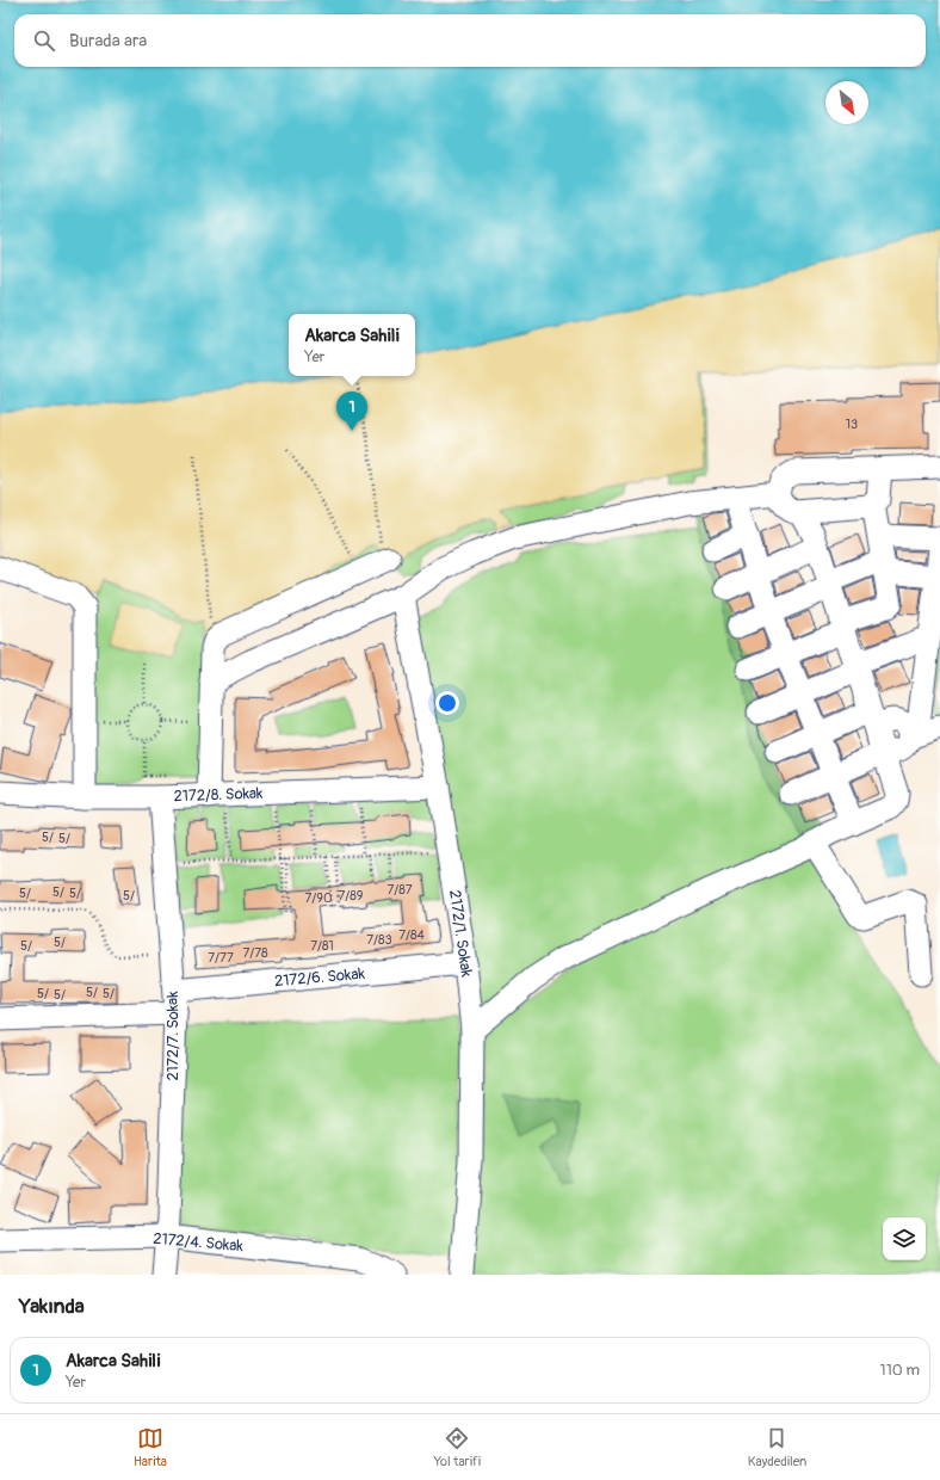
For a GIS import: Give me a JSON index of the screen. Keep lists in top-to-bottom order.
{
  "streets": {
    "street": [
      "2172/8. Sokak",
      "2172/1. Sokak",
      "2172/6. Sokak",
      "2172/7. Sokak",
      "2172/4. Sokak"
    ]
  },
  "crossings": [
    ["2172/8. Sokak", "2172/1. Sokak"],
    ["2172/8. Sokak", "2172/7. Sokak"],
    ["2172/1. Sokak", "2172/6. Sokak"],
    ["2172/6. Sokak", "2172/7. Sokak"],
    ["2172/7. Sokak", "2172/4. Sokak"]
  ],
  "house_numbers": [
    "13",
    "5/",
    "5/",
    "7/87",
    "5/",
    "5/",
    "5/",
    "5/",
    "7/89",
    "7/90",
    "7/84",
    "7/83",
    "5/",
    "5/",
    "7/81",
    "7/78",
    "7/77",
    "5/",
    "5/",
    "5/",
    "5/"
  ],
  "north": "bottom right",
  "page": {
    "search": "Burada ara",
    "popup": ["Akarca Sahili", "Yer"],
    "pins": "1",
    "heading": "Yakında",
    "list": [
      {
        "mark": "1",
        "name": "Akarca Sahili",
        "note": "Yer",
        "value": "110 m"
      }
    ],
    "nav": ["Harita", "Yol tarifi", "Kaydedilen"]
  }
}
